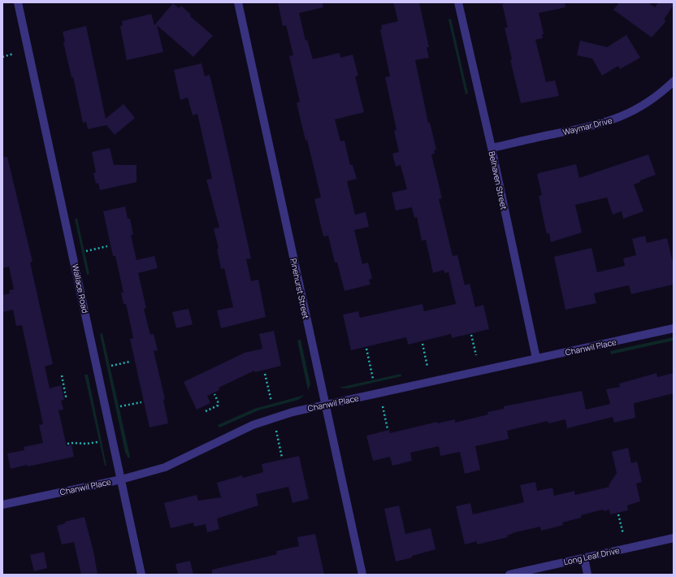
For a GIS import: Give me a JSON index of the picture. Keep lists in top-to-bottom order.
{
  "streets": {
    "street": [
      "Waymar Drive",
      "Belhaven Street",
      "Wallace Road",
      "Pinehurst Street",
      "Chanwil Place",
      "Long Leaf Drive"
    ]
  },
  "crossings": [
    ["Waymar Drive", "Belhaven Street"],
    ["Belhaven Street", "Chanwil Place"],
    ["Wallace Road", "Chanwil Place"],
    ["Pinehurst Street", "Chanwil Place"]
  ]
}
